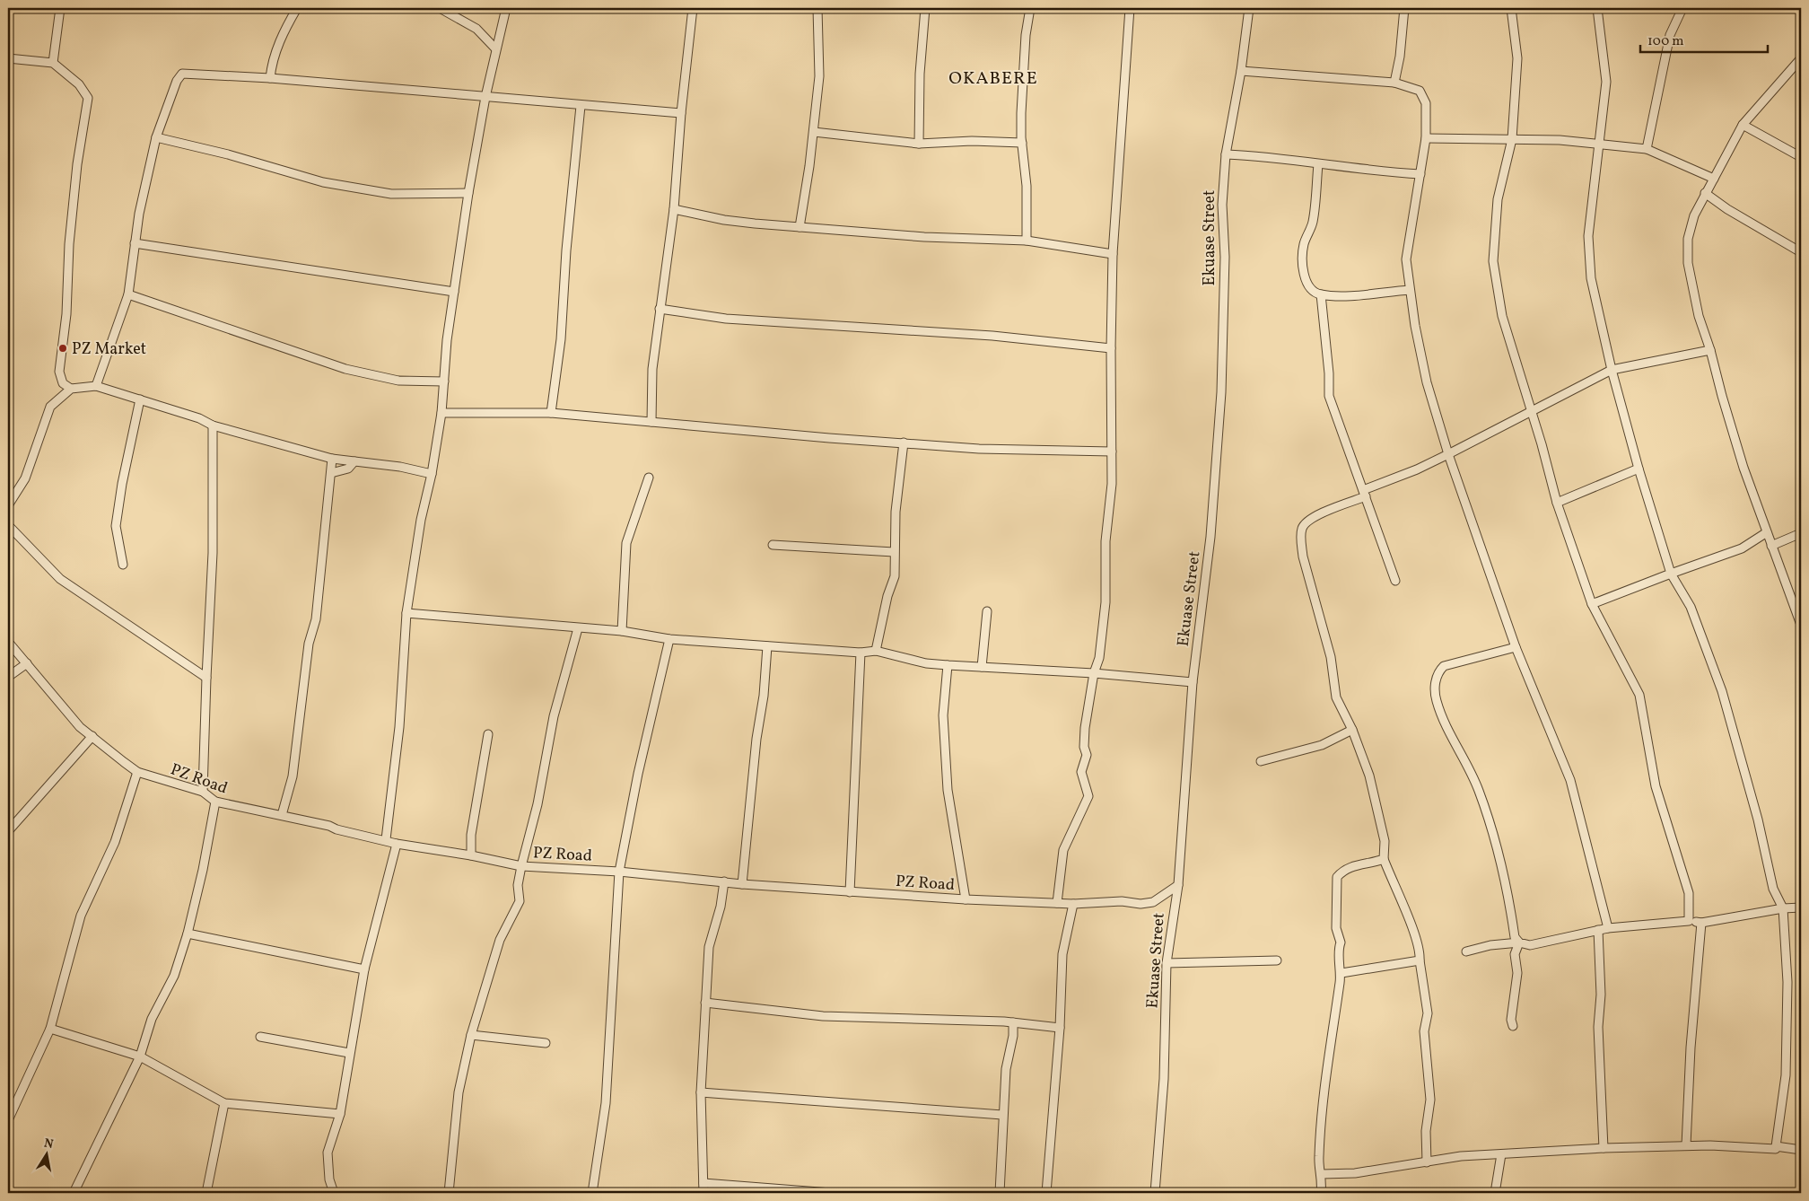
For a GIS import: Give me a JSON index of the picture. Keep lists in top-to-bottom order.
{
  "streets": {
    "street": ["Ekuase Street", "PZ Road"]
  },
  "crossings": [
    ["Ekuase Street", "PZ Road"]
  ],
  "districts": ["OKABERE"],
  "places": ["PZ Market"],
  "scale_bar": "100 m",
  "north": "top"
}
